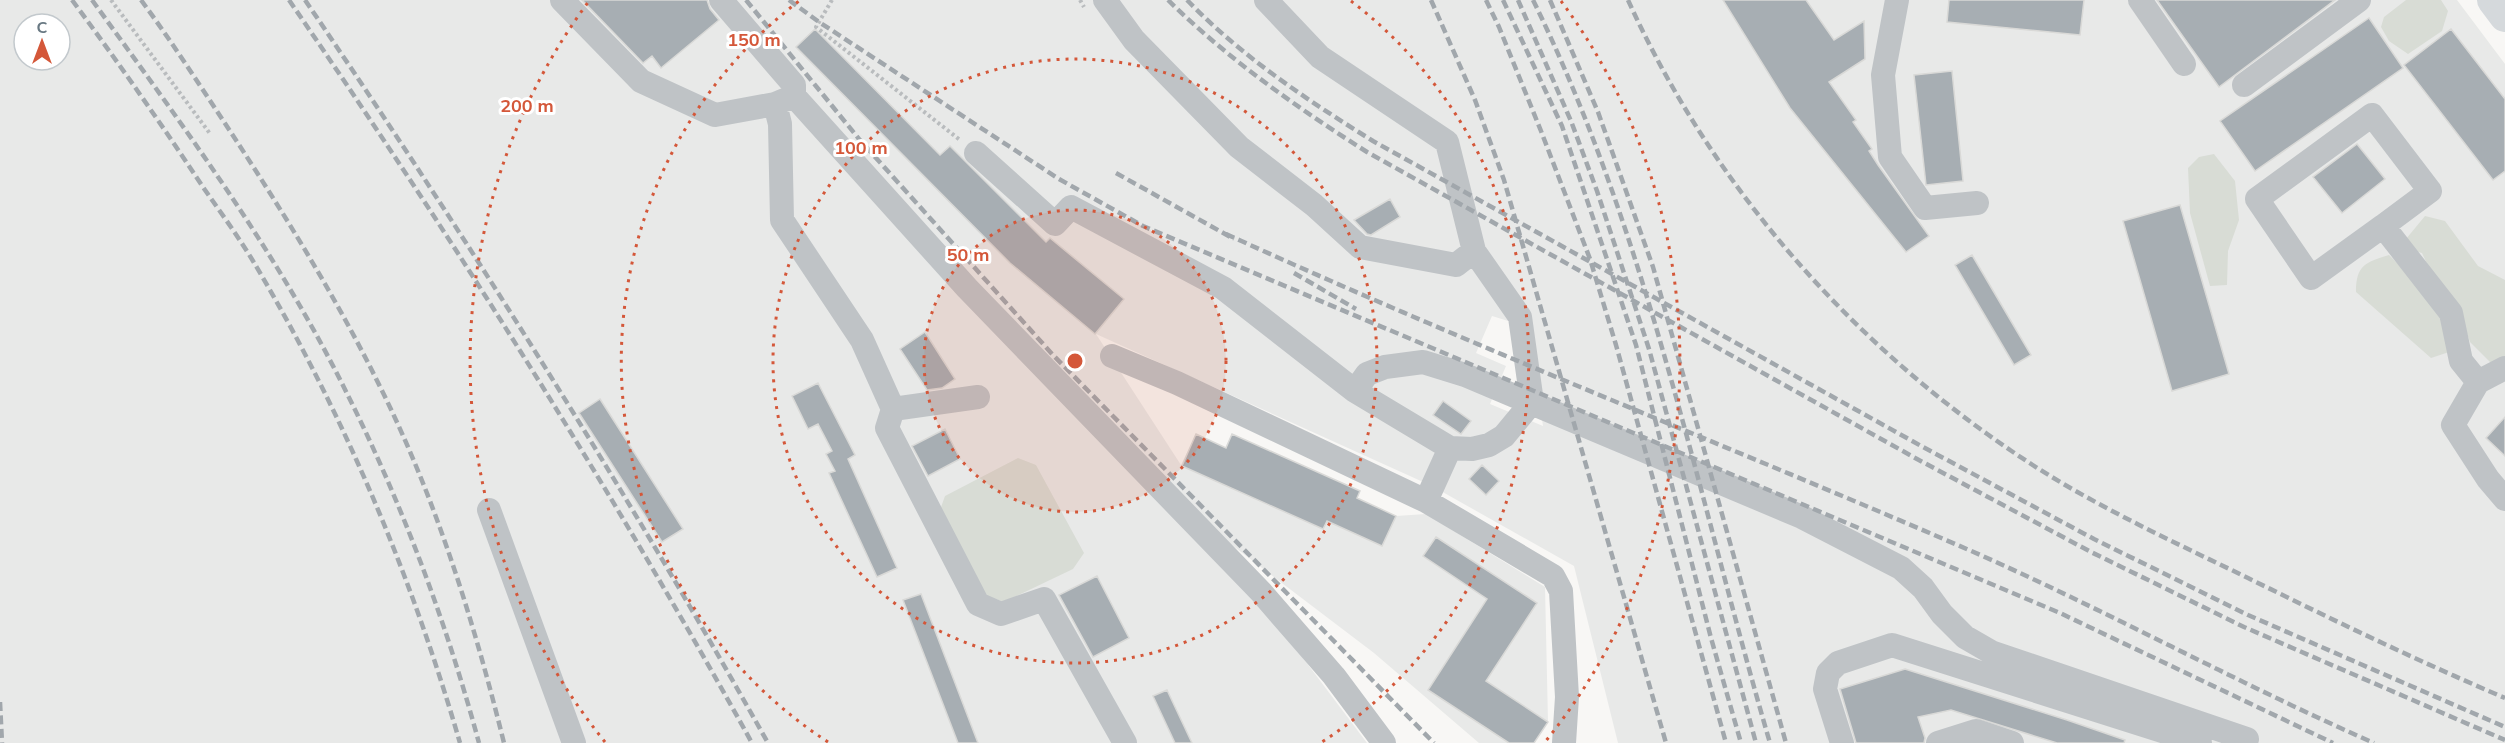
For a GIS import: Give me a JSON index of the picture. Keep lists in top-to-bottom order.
{
  "north": "top",
  "rings": [
    "150 m",
    "200 m",
    "100 m",
    "50 m"
  ]
}
